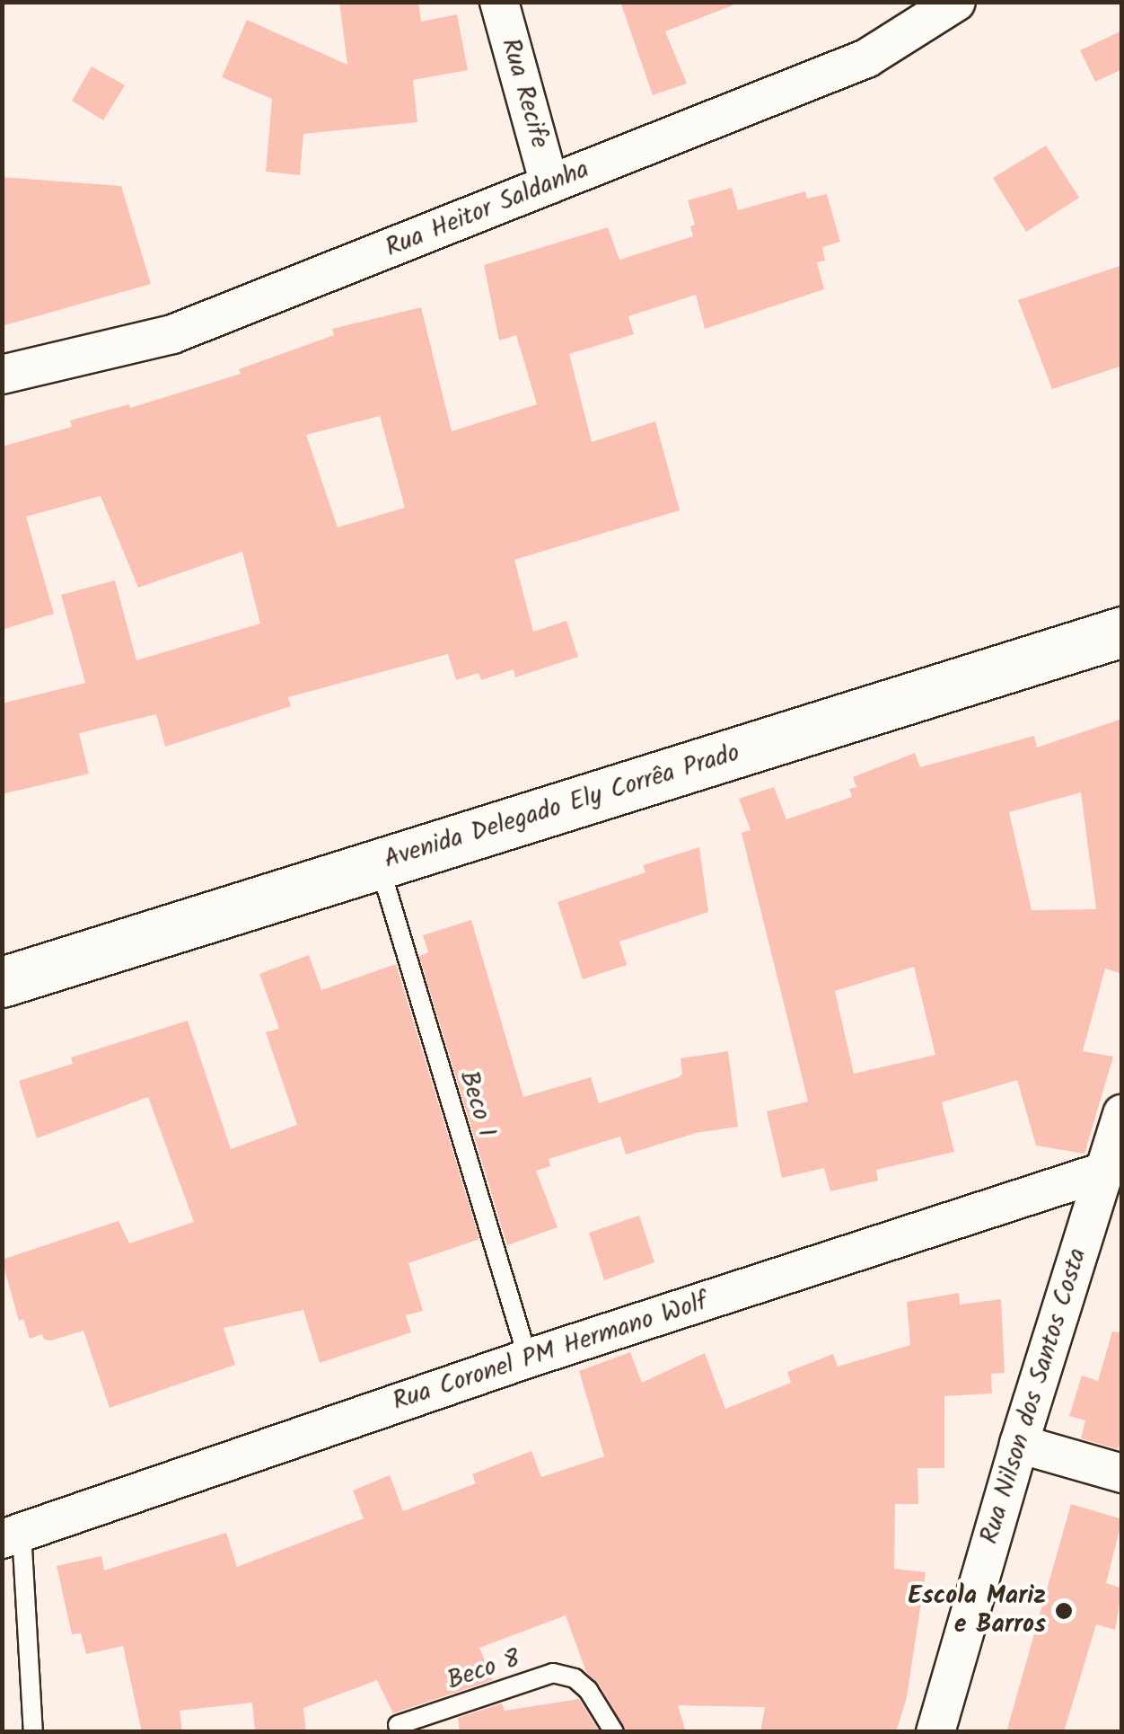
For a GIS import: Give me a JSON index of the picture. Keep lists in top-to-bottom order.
{
  "streets": {
    "main road": ["Avenida Delegado Ely Corrêa Prado"],
    "street": [
      "Rua Recife",
      "Rua Heitor Saldanha",
      "Rua Coronel PM Hermano Wolf",
      "Rua Nilson dos Santos Costa"
    ],
    "lane": ["Beco I", "Beco 8"]
  },
  "crossings": [
    ["Rua Recife", "Rua Heitor Saldanha"],
    ["Avenida Delegado Ely Corrêa Prado", "Beco I"],
    ["Beco I", "Rua Coronel PM Hermano Wolf"],
    ["Rua Coronel PM Hermano Wolf", "Rua Nilson dos Santos Costa"]
  ],
  "places": ["Escola Mariz e Barros"]
}
